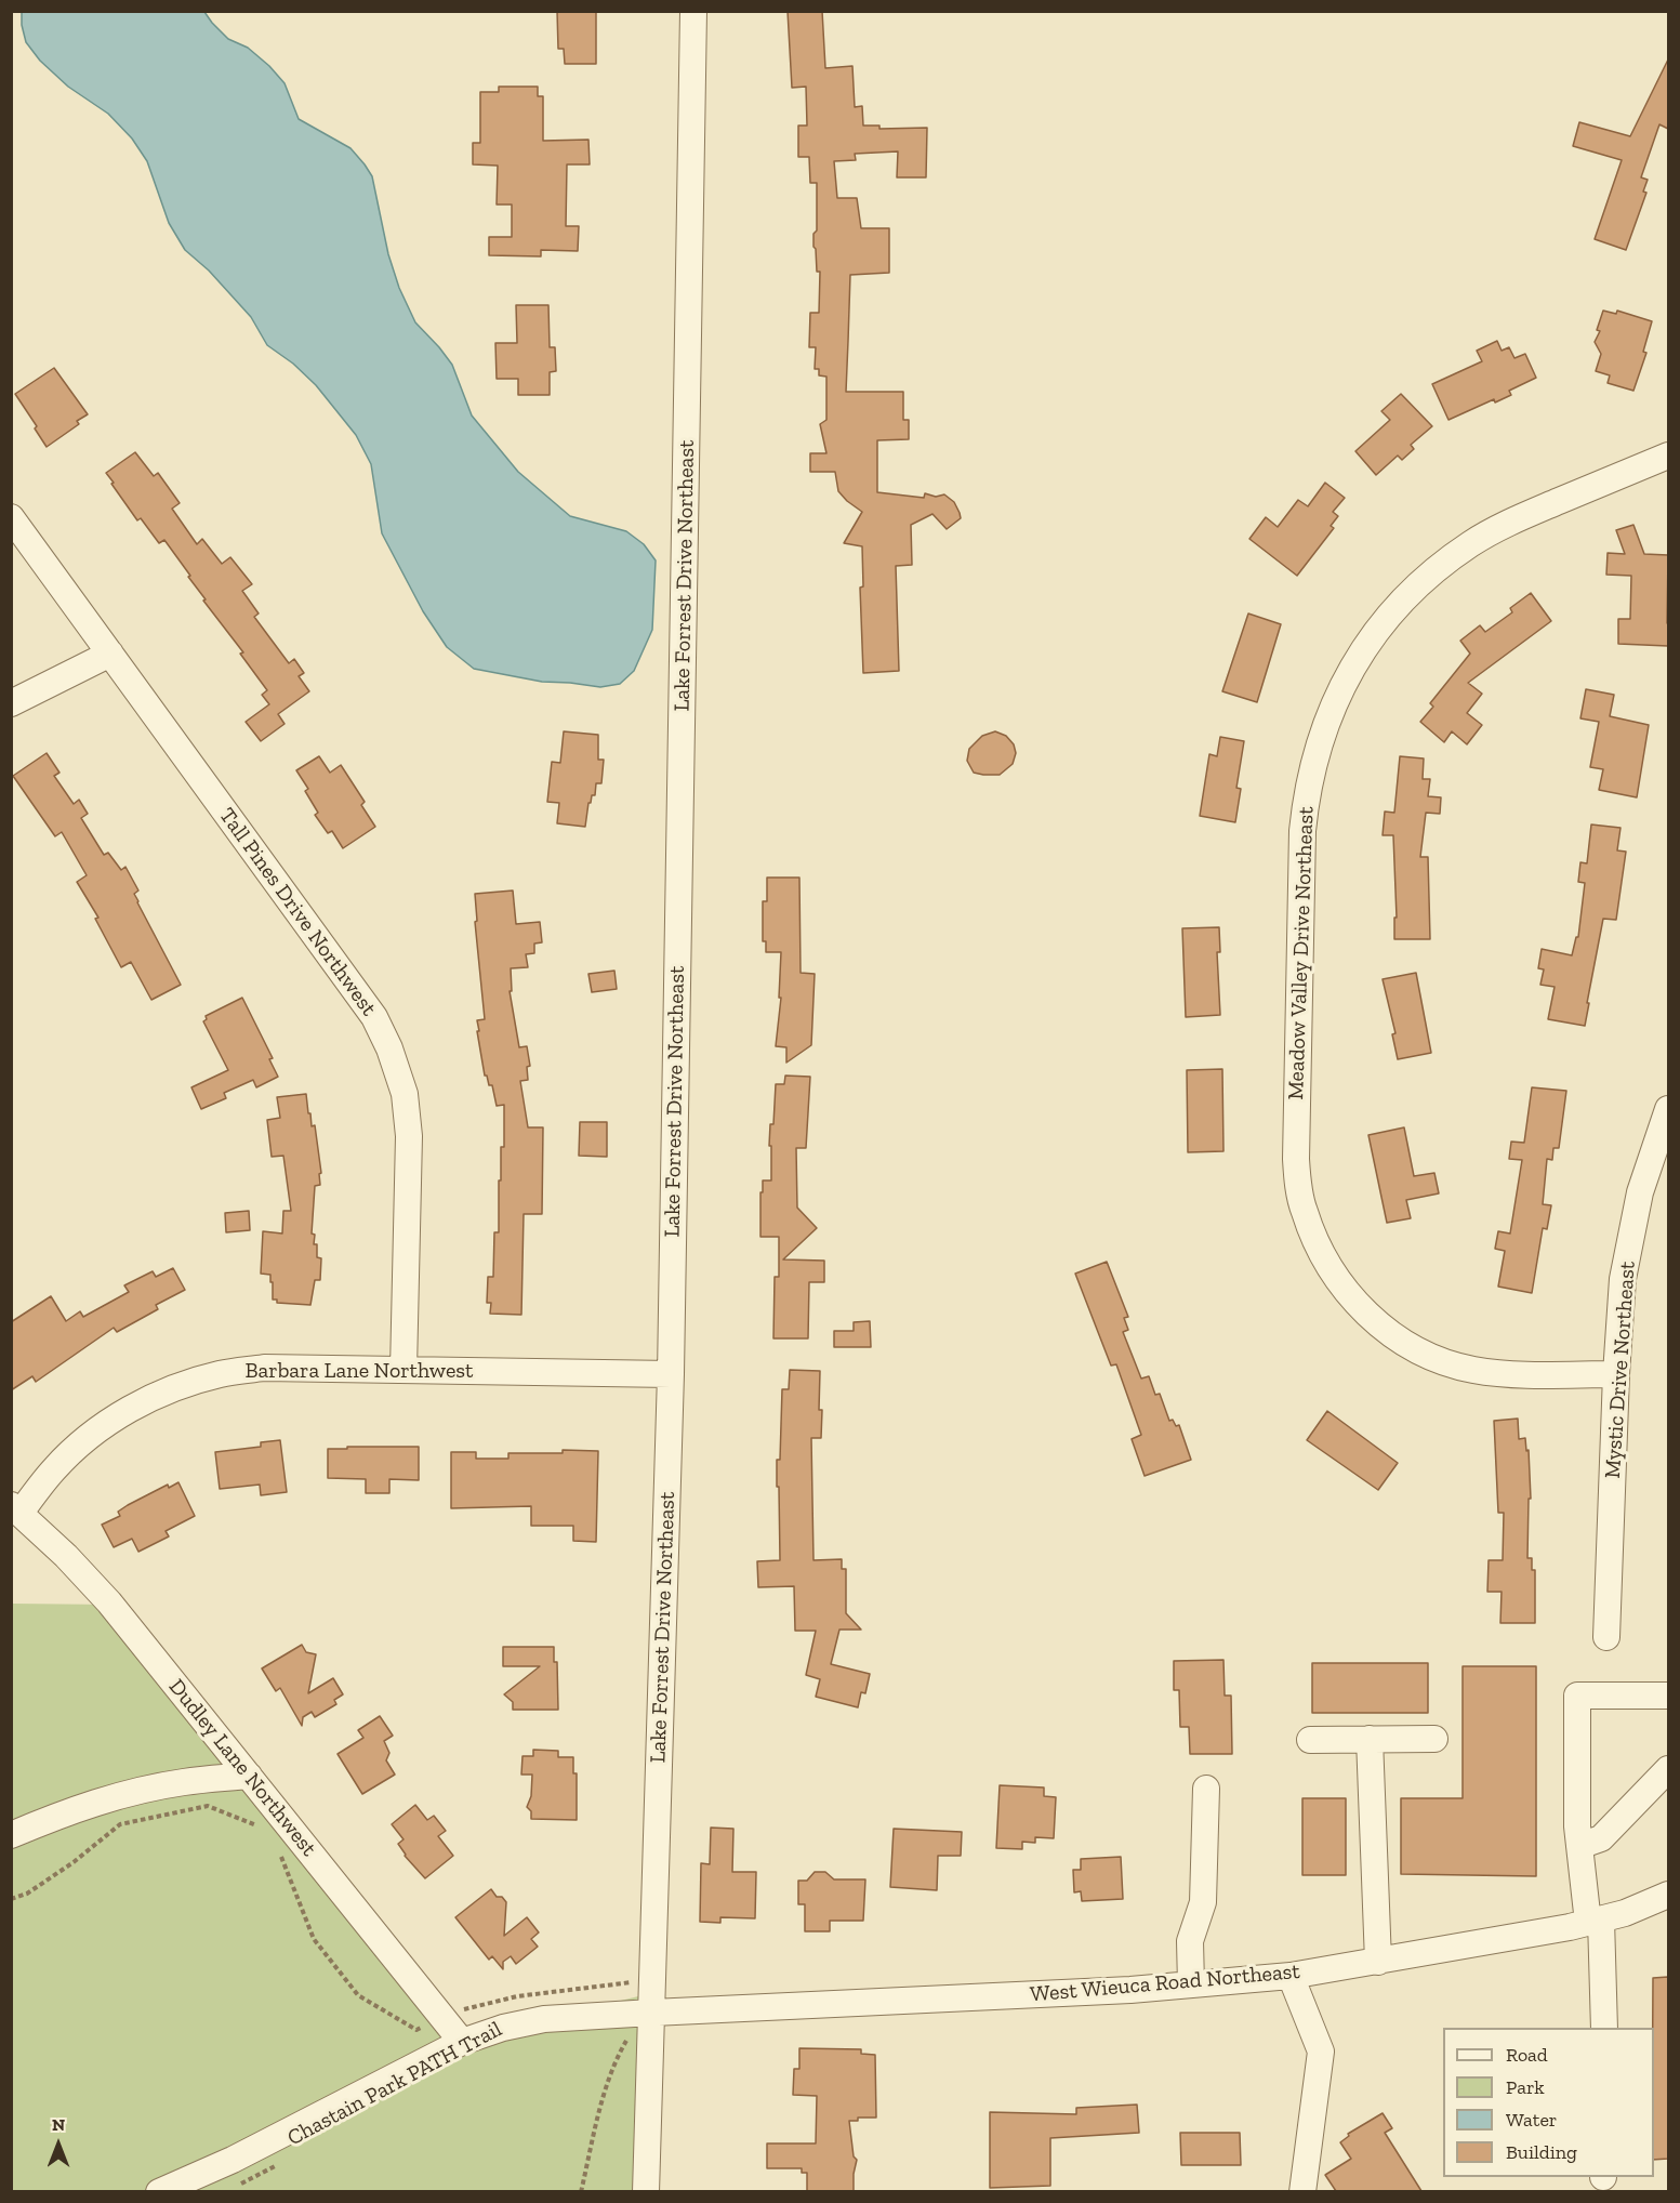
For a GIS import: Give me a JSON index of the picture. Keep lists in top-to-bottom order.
{
  "streets": {
    "street": [
      "Lake Forrest Drive Northeast",
      "Tall Pines Drive Northwest",
      "Meadow Valley Drive Northeast",
      "Mystic Drive Northeast",
      "Barbara Lane Northwest",
      "Dudley Lane Northwest",
      "West Wieuca Road Northeast"
    ],
    "path": ["Chastain Park PATH Trail"]
  },
  "crossings": [
    ["Lake Forrest Drive Northeast", "Barbara Lane Northwest"],
    ["Lake Forrest Drive Northeast", "West Wieuca Road Northeast"],
    ["Lake Forrest Drive Northeast", "Chastain Park PATH Trail"],
    ["Tall Pines Drive Northwest", "Barbara Lane Northwest"],
    ["Meadow Valley Drive Northeast", "Mystic Drive Northeast"],
    ["Barbara Lane Northwest", "Dudley Lane Northwest"],
    ["Dudley Lane Northwest", "West Wieuca Road Northeast"],
    ["Dudley Lane Northwest", "Chastain Park PATH Trail"],
    ["West Wieuca Road Northeast", "Chastain Park PATH Trail"]
  ],
  "legend": [
    "Road",
    "Park",
    "Water",
    "Building"
  ],
  "north": "top"
}
